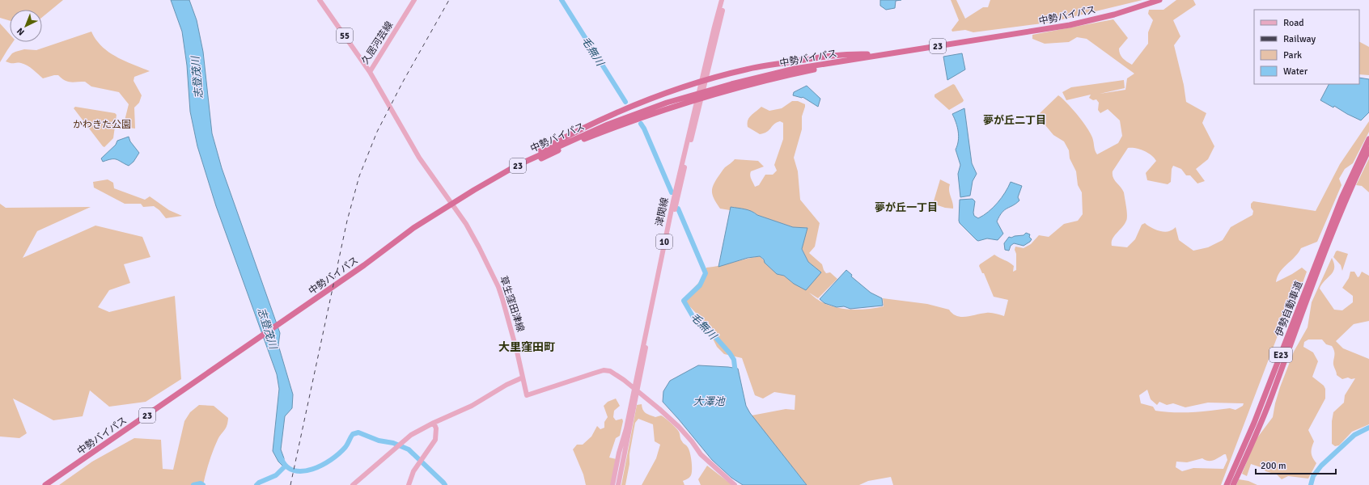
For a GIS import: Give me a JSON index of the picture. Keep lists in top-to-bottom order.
{
  "streets": {
    "highway": [
      "中勢バイパス",
      "23",
      "伊勢自動車道",
      "E23"
    ],
    "main road": [
      "55",
      "久居河芸線",
      "津関線",
      "10",
      "草生窪田津線"
    ]
  },
  "crossings": [
    ["中勢バイパス", "草生窪田津線"],
    ["久居河芸線", "草生窪田津線"],
    ["津関線", "草生窪田津線"]
  ],
  "districts": ["夢が丘二丁目", "夢が丘一丁目", "大里窪田町"],
  "water": ["毛無川", "志登茂川", "大澤池"],
  "parks": ["かわきた公園"],
  "legend": [
    "Road",
    "Railway",
    "Park",
    "Water"
  ],
  "scale_bar": "200 m",
  "north": "bottom left"
}
